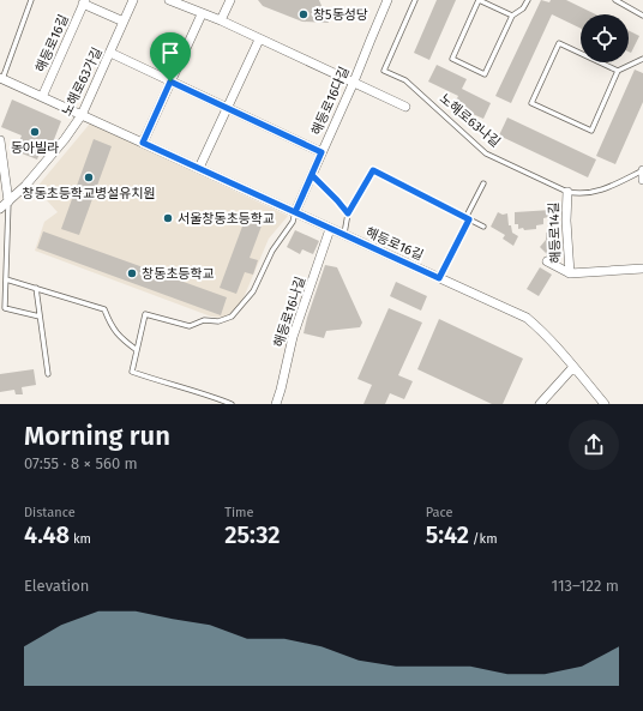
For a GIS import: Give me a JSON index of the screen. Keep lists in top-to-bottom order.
{
  "streets": {
    "street": [
      "해등로16길",
      "노해로63가길",
      "해등로16다길",
      "해등로14길",
      "해등로16나길"
    ],
    "lane": ["노해로63나길"]
  },
  "crossings": [
    ["해등로16길", "노해로63가길"],
    ["해등로16길", "해등로16다길"],
    ["해등로16길", "해등로16나길"],
    ["노해로63나길", "해등로14길"]
  ],
  "places": [
    "창5동성당",
    "동아빌라",
    "창동초등학교병설유치원",
    "서울창동초등학교",
    "창동초등학교"
  ],
  "page": {
    "heading": ["Morning run", "07:55 · 8 × 560 m"],
    "stats": [
      ["Distance", "4.48 km"],
      ["Time", "25:32"],
      ["Pace", "5:42 /km"]
    ],
    "chart": ["Elevation", "113–122 m"]
  }
}
